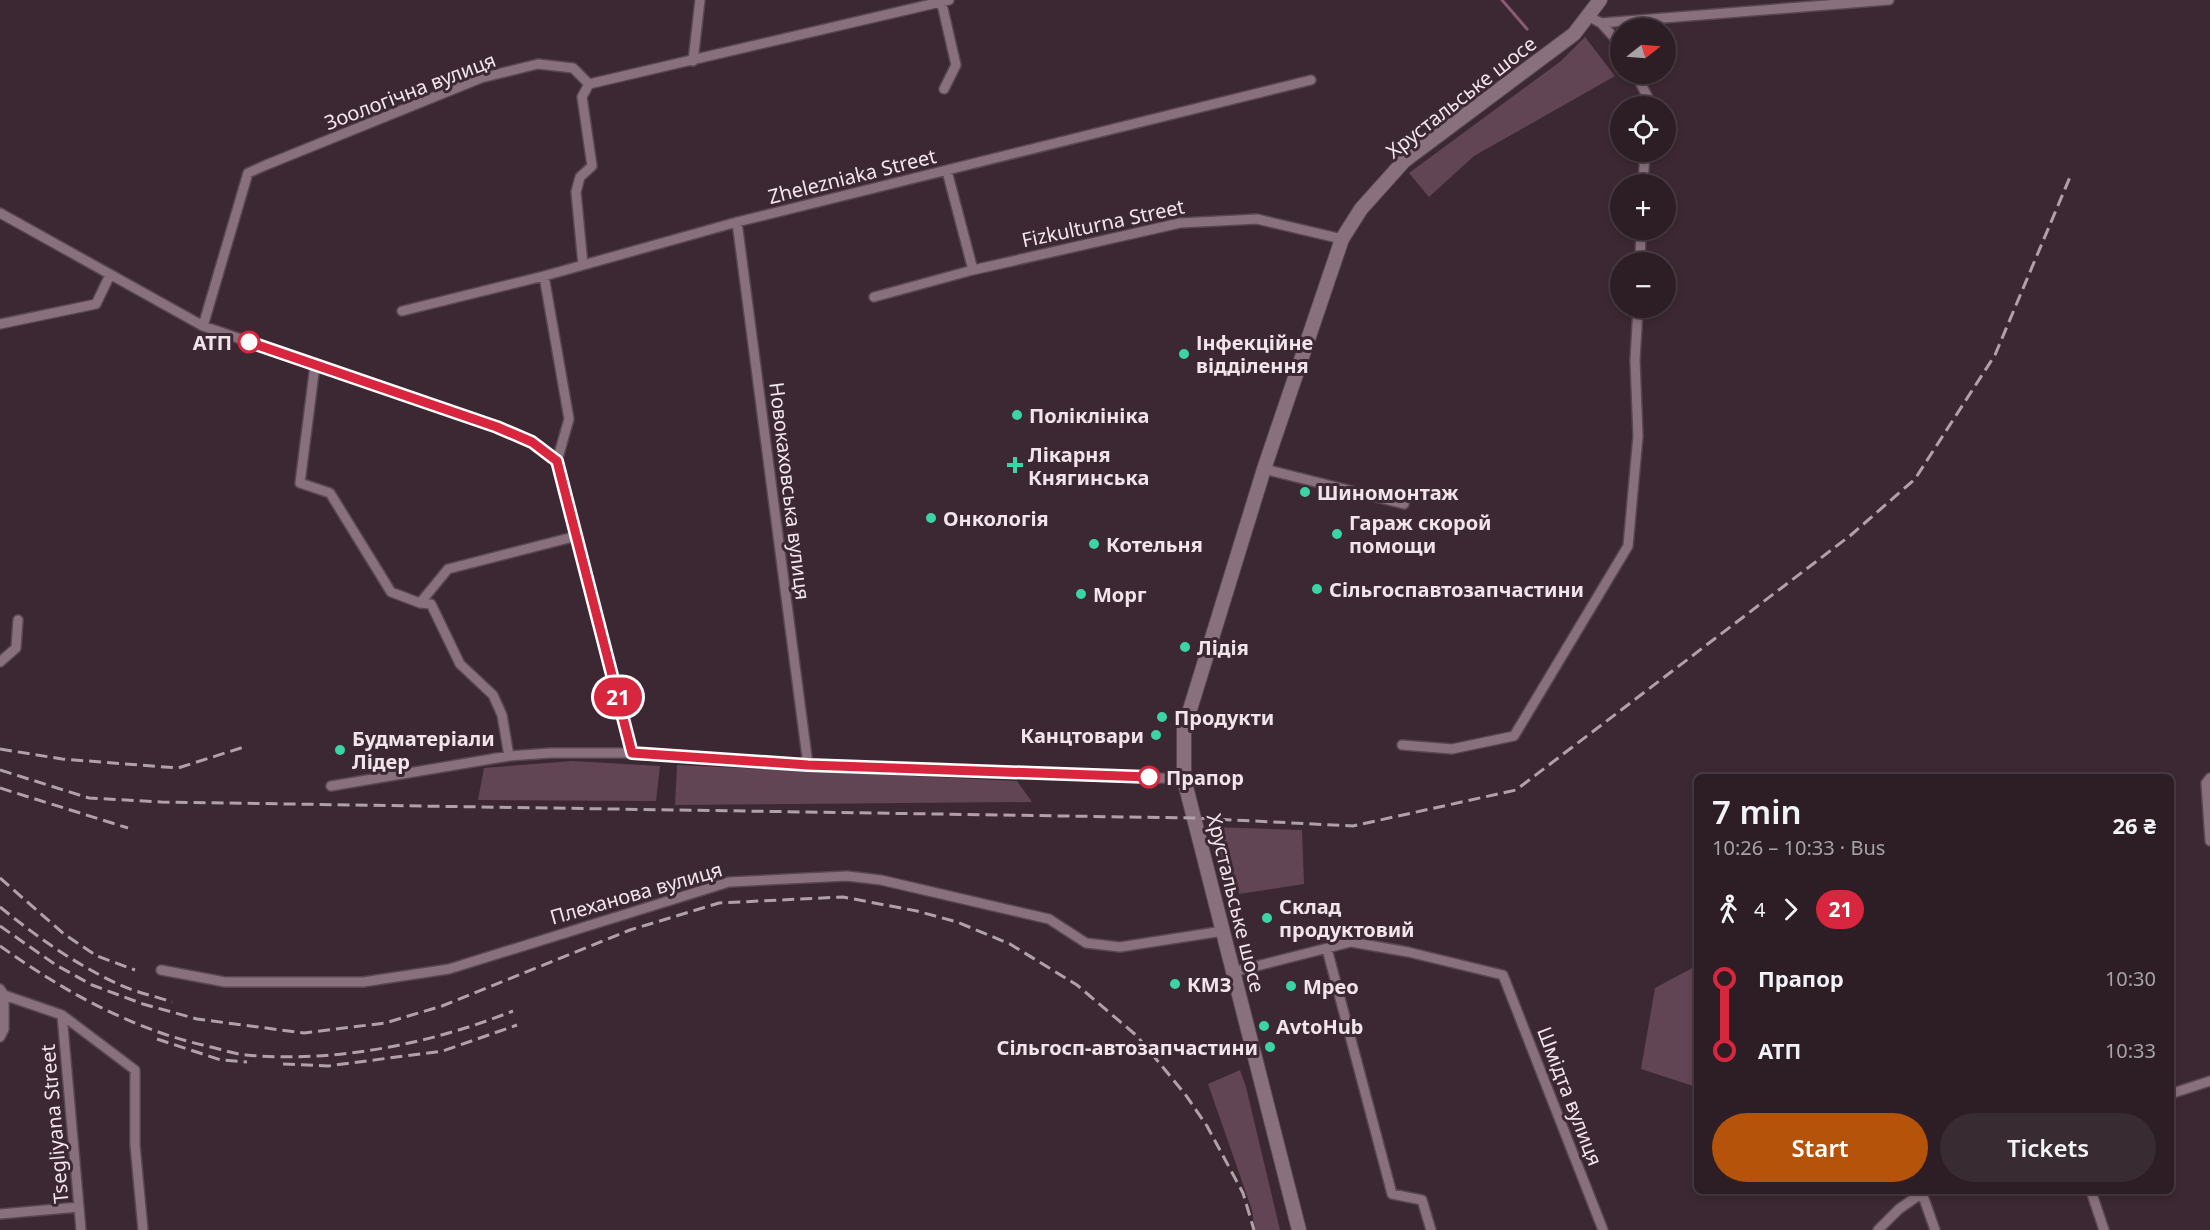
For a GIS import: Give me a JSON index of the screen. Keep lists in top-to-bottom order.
{
  "streets": {
    "street": [
      "Зоологічна вулиця",
      "Хрустальське шосе",
      "Zhelezniaka Street",
      "Fizkulturna Street",
      "Новокаховська вулиця",
      "Плеханова вулиця",
      "Шмідта вулиця",
      "Tsegliyana Street"
    ]
  },
  "crossings": [
    ["Хрустальське шосе", "Fizkulturna Street"],
    ["Хрустальське шосе", "Плеханова вулиця"],
    ["Zhelezniaka Street", "Новокаховська вулиця"]
  ],
  "places": {
    "other": [
      "АТП",
      "Інфекційне відділення",
      "Поліклініка",
      "Шиномонтаж",
      "Онкологія",
      "Гараж скорой помощи",
      "Котельня",
      "Сільгоспавтозапчастини",
      "Морг",
      "Лідія",
      "Продукти",
      "Канцтовари",
      "Будматеріали Лідер",
      "Прапор",
      "Склад продуктовий",
      "КМЗ",
      "Мрео",
      "AvtoHub",
      "Сільгосп-автозапчастини"
    ],
    "health": ["Лікарня Княгинська"]
  },
  "lines": ["bus line 21"],
  "north": "right",
  "page": {
    "on_map": "21",
    "map_buttons": ["+", "−"],
    "heading": ["7 min", "10:26 – 10:33 · Bus", "26 ₴"],
    "legs": ["4", "21"],
    "list": [
      {
        "name": "Прапор",
        "value": "10:30"
      },
      {
        "name": "АТП",
        "value": "10:33"
      }
    ],
    "buttons": ["Start", "Tickets"]
  }
}
